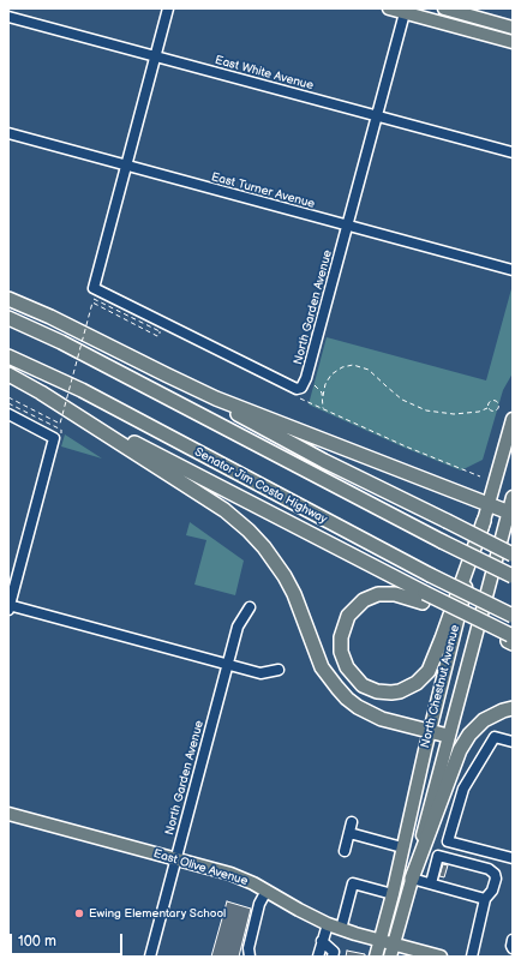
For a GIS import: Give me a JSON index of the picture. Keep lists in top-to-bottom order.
{
  "streets": {
    "highway": ["Senator Jim Costa Highway"],
    "main road": ["North Chestnut Avenue", "East Olive Avenue"],
    "street": ["East White Avenue", "East Turner Avenue", "North Garden Avenue"]
  },
  "crossings": [
    ["East White Avenue", "North Garden Avenue"],
    ["East Turner Avenue", "North Garden Avenue"],
    ["North Garden Avenue", "East Olive Avenue"],
    ["North Chestnut Avenue", "East Olive Avenue"]
  ],
  "places": ["Ewing Elementary School"],
  "scale_bar": "100 m"
}
